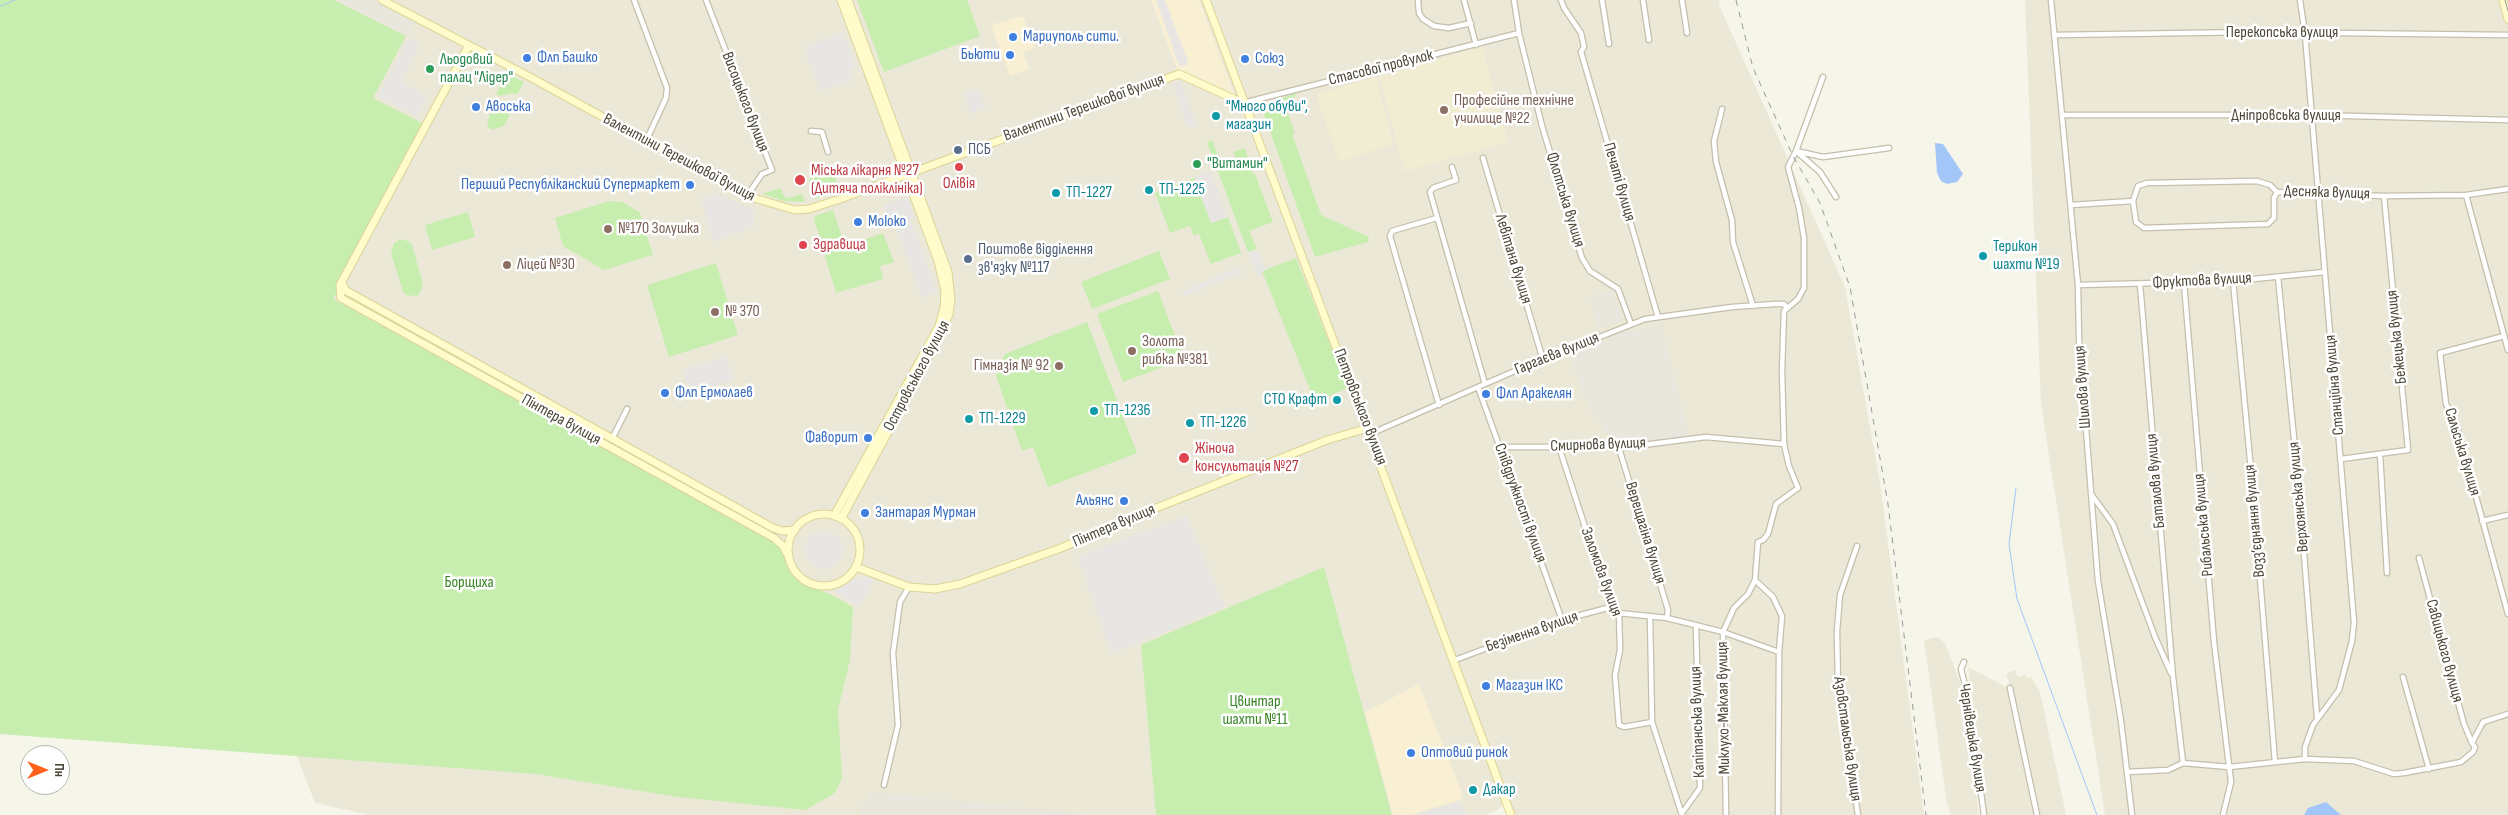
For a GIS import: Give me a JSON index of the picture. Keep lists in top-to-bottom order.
{
  "streets": {
    "street": [
      "Перекопська вулиця",
      "Стасової провулок",
      "Висоцького вулиця",
      "Валентини Терешкової вулиця",
      "Дніпровська вулиця",
      "Печаті вулиця",
      "Десняка вулиця",
      "Флотська вулиця",
      "Левітана вулиця",
      "Фруктова вулиця",
      "Бежецька вулиця",
      "Гаргаєва вулиця",
      "Островського вулиця",
      "Станційна вулиця",
      "Шилова вулиця",
      "Петровського вулиця",
      "Пінтера вулиця",
      "Смирнова вулиця",
      "Сальська вулиця",
      "Баталова вулиця",
      "Верхоянська вулиця",
      "Співдружності вулиця",
      "Возз’єднання вулиця",
      "Рибальська вулиця",
      "Верещагіна вулиця",
      "Заломова вулиця",
      "Безіменна вулиця",
      "Савицького вулиця",
      "Миклухо-Маклая вулиця",
      "Капітанська вулиця",
      "Чернівецька вулиця",
      "Азовстальська вулиця"
    ]
  },
  "crossings": [
    ["Перекопська вулиця", "Станційна вулиця"],
    ["Перекопська вулиця", "Шилова вулиця"],
    ["Стасової провулок", "Валентини Терешкової вулиця"],
    ["Стасової провулок", "Флотська вулиця"],
    ["Стасової провулок", "Петровського вулиця"],
    ["Висоцького вулиця", "Валентини Терешкової вулиця"],
    ["Валентини Терешкової вулиця", "Островського вулиця"],
    ["Валентини Терешкової вулиця", "Петровського вулиця"],
    ["Дніпровська вулиця", "Станційна вулиця"],
    ["Дніпровська вулиця", "Шилова вулиця"],
    ["Печаті вулиця", "Гаргаєва вулиця"],
    ["Десняка вулиця", "Бежецька вулиця"],
    ["Десняка вулиця", "Станційна вулиця"],
    ["Флотська вулиця", "Гаргаєва вулиця"],
    ["Левітана вулиця", "Гаргаєва вулиця"],
    ["Фруктова вулиця", "Станційна вулиця"],
    ["Фруктова вулиця", "Шилова вулиця"],
    ["Фруктова вулиця", "Баталова вулиця"],
    ["Фруктова вулиця", "Верхоянська вулиця"],
    ["Фруктова вулиця", "Возз’єднання вулиця"],
    ["Фруктова вулиця", "Рибальська вулиця"],
    ["Бежецька вулиця", "Станційна вулиця"],
    ["Гаргаєва вулиця", "Петровського вулиця"],
    ["Гаргаєва вулиця", "Пінтера вулиця"],
    ["Гаргаєва вулиця", "Співдружності вулиця"],
    ["Островського вулиця", "Пінтера вулиця"],
    ["Станційна вулиця", "Верхоянська вулиця"],
    ["Шилова вулиця", "Баталова вулиця"],
    ["Петровського вулиця", "Пінтера вулиця"],
    ["Петровського вулиця", "Безіменна вулиця"],
    ["Смирнова вулиця", "Співдружності вулиця"],
    ["Смирнова вулиця", "Верещагіна вулиця"],
    ["Смирнова вулиця", "Заломова вулиця"],
    ["Співдружності вулиця", "Безіменна вулиця"],
    ["Заломова вулиця", "Безіменна вулиця"]
  ],
  "parks": ["Борщиха", "Цвинтар шахти №11"],
  "places": [
    "Мариуполь сити.",
    "Бьюти",
    "Флп Башко",
    "Союз",
    "Льодовий палац \"Лідер\"",
    "Авоська",
    "Професійне технічне училище №22",
    "\"Много обуви\", магазин",
    "ПСБ",
    "\"Витамин\"",
    "Олівія",
    "Міська лікарня №27 (Дитяча поліклініка)",
    "Перший Республiканский Супермаркет",
    "ТП-1225",
    "ТП-1227",
    "Moloko",
    "№170 Золушка",
    "Здравица",
    "Терикон шахти №19",
    "Поштове відділення зв'язку №117",
    "Ліцей №30",
    "№ 370",
    "Золота рибка №381",
    "Гімназія № 92",
    "Флп Ермолаев",
    "Флп Аракелян",
    "СТО Крафт",
    "ТП-1236",
    "ТП-1229",
    "ТП-1226",
    "Фаворит",
    "Жіноча консультація №27",
    "Альянс",
    "Зантарая Мурман",
    "Магазин ІКС",
    "Оптовий ринок",
    "Дакар"
  ],
  "north": "right"
}
